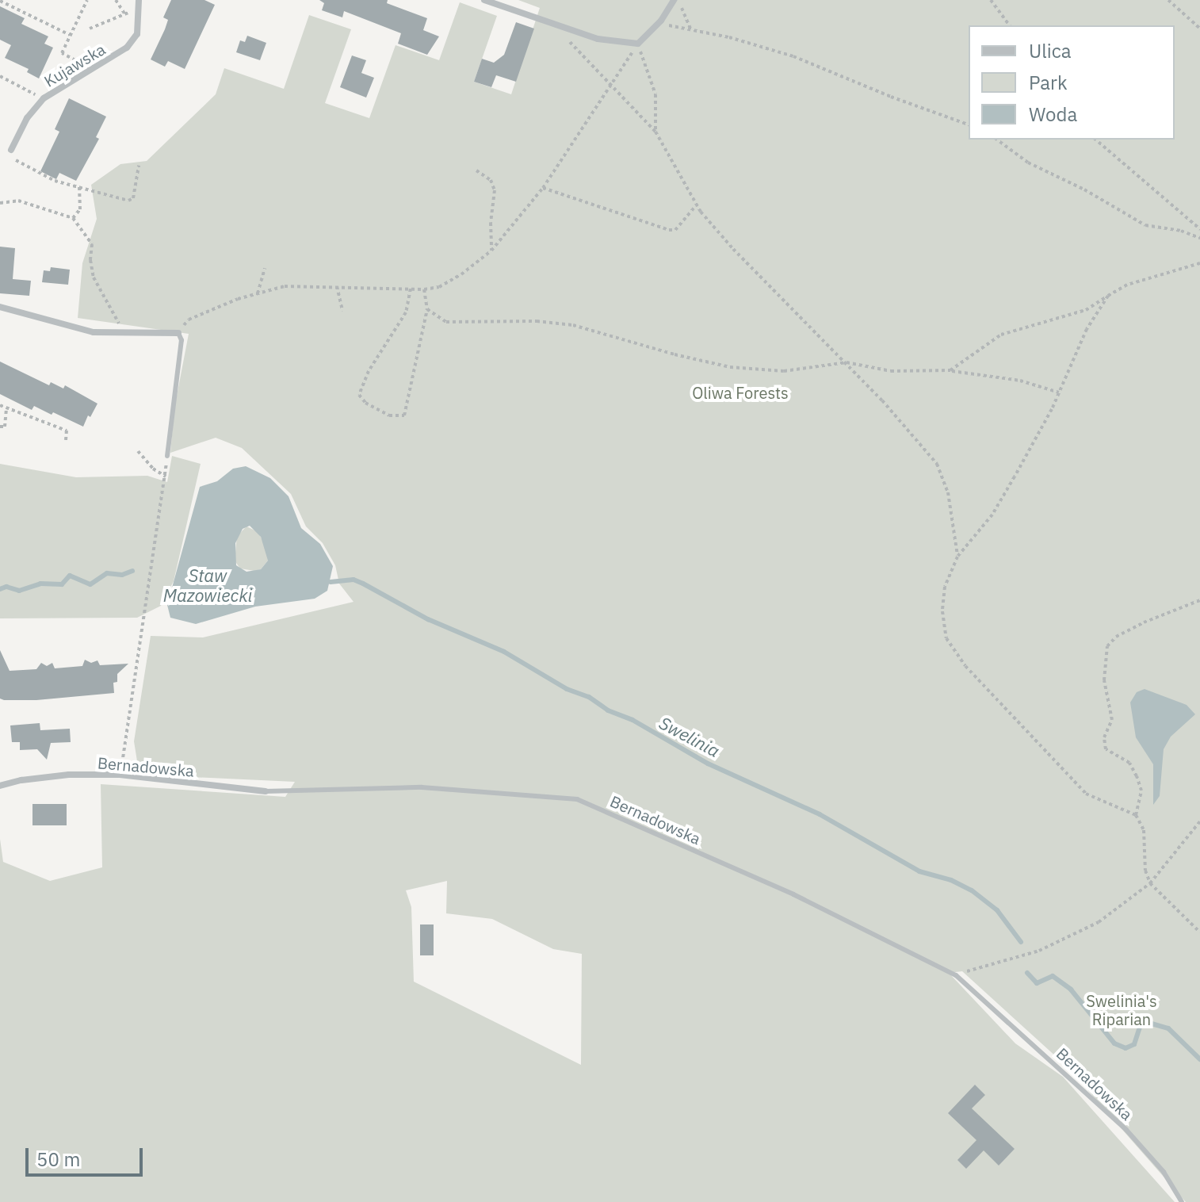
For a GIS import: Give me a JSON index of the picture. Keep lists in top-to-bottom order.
{
  "streets": {
    "street": ["Kujawska", "Bernadowska"]
  },
  "water": ["Staw Mazowiecki", "Swelinia"],
  "parks": ["Oliwa Forests", "Swelinia's Riparian"],
  "legend": ["Ulica", "Park", "Woda"],
  "scale_bar": "50 m"
}
